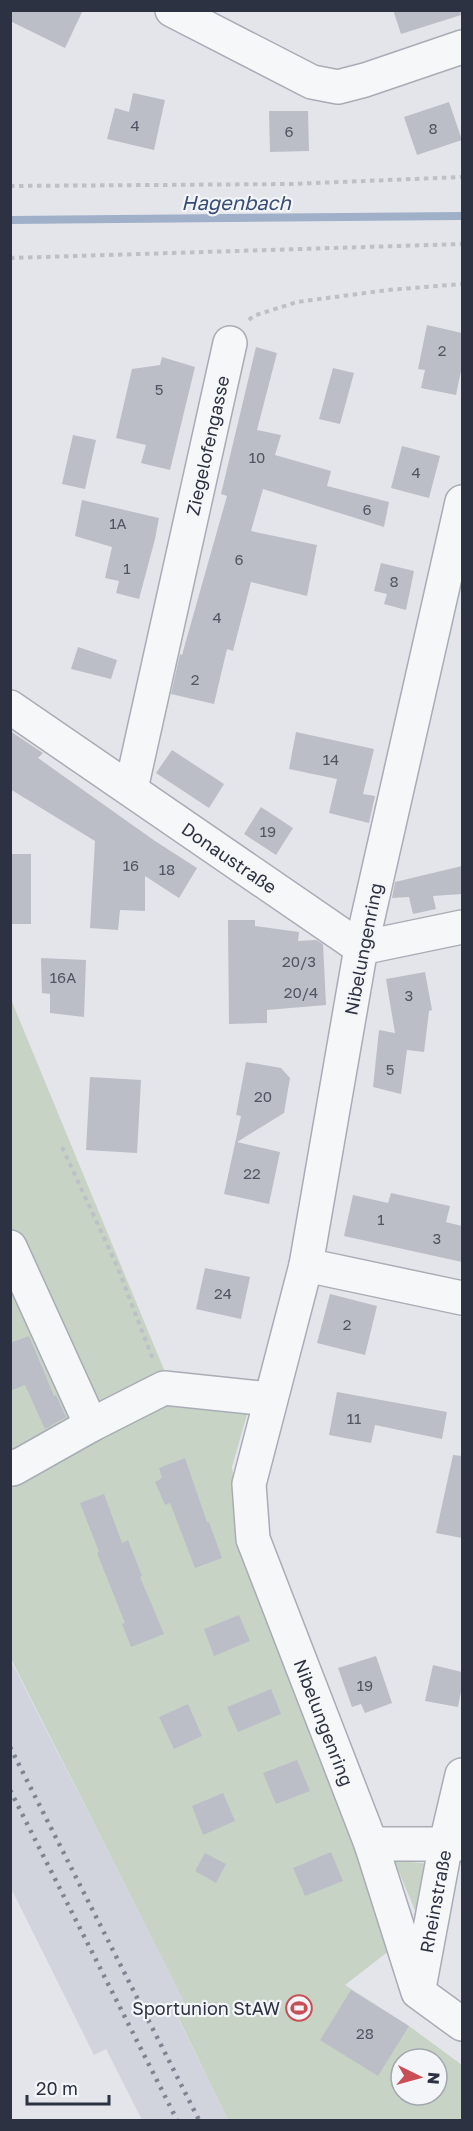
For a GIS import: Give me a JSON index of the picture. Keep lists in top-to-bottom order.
{
  "streets": {
    "street": [
      "Ziegelofengasse",
      "Donaustraße",
      "Nibelungenring",
      "Rheinstraße"
    ]
  },
  "crossings": [
    ["Ziegelofengasse", "Donaustraße"],
    ["Donaustraße", "Nibelungenring"],
    ["Nibelungenring", "Rheinstraße"]
  ],
  "water": ["Hagenbach"],
  "places": {
    "sports": ["Sportunion StAW"]
  },
  "house_numbers": [
    "4",
    "8",
    "6",
    "2",
    "5",
    "10",
    "4",
    "6",
    "1A",
    "6",
    "1",
    "8",
    "4",
    "2",
    "14",
    "19",
    "16",
    "18",
    "20/3",
    "16A",
    "20/4",
    "3",
    "5",
    "20",
    "22",
    "1",
    "3",
    "24",
    "2",
    "11",
    "19",
    "28"
  ],
  "scale_bar": "20 m",
  "north": "right"
}
